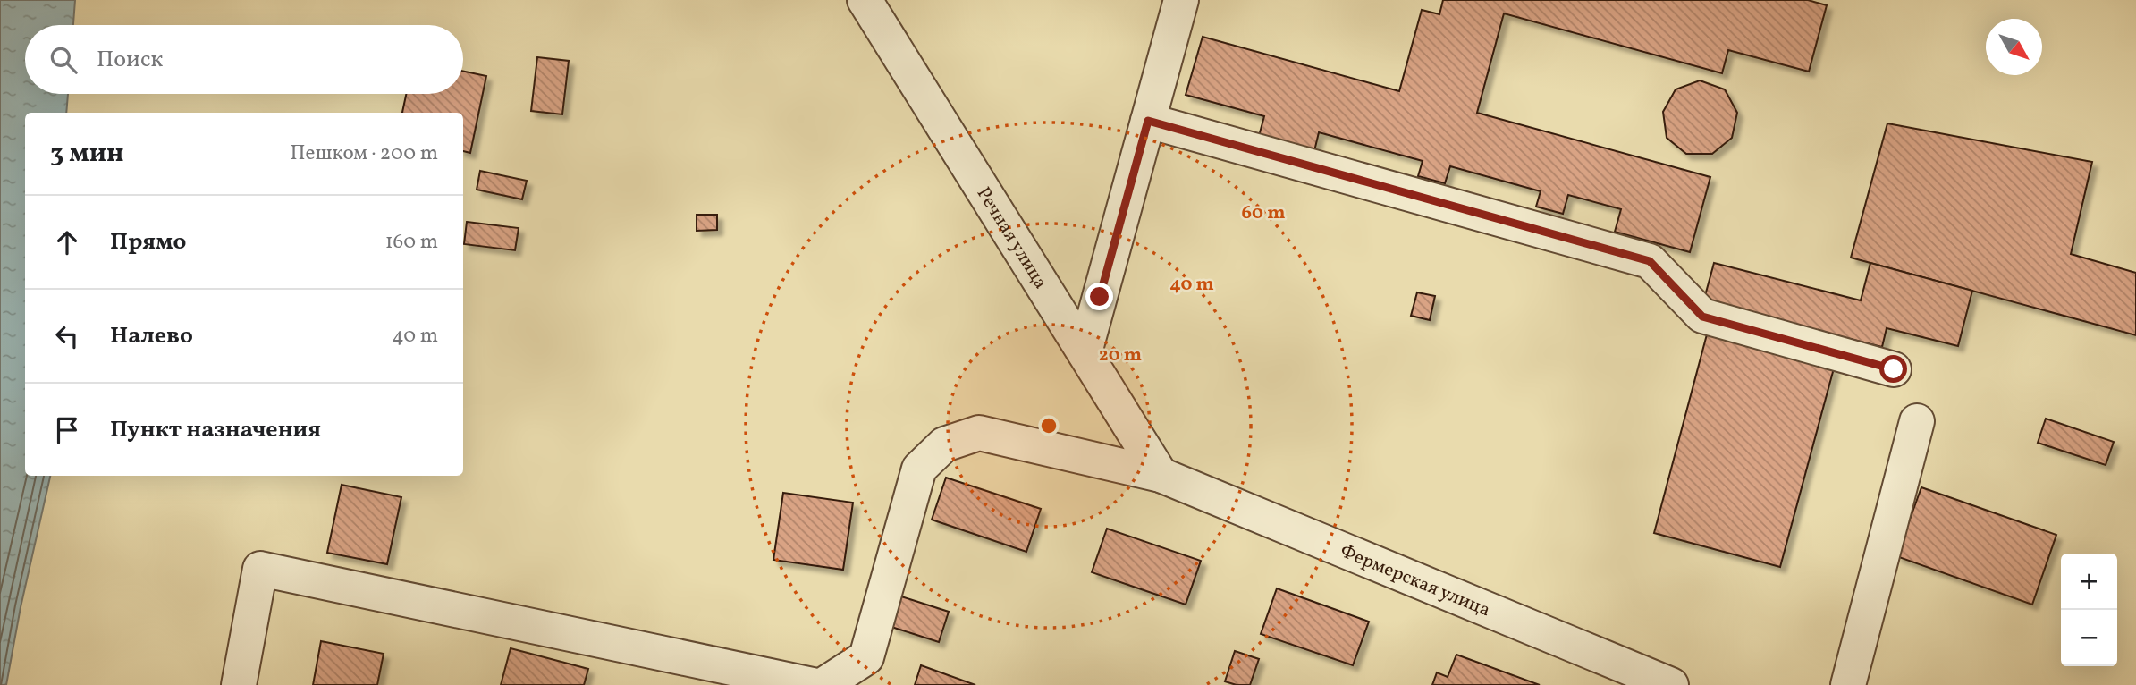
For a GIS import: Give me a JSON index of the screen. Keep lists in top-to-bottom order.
{
  "streets": {
    "street": ["Речная улица", "Фермерская улица"]
  },
  "crossings": [
    ["Речная улица", "Фермерская улица"]
  ],
  "north": "bottom right",
  "page": {
    "search": "Поиск",
    "heading": ["3 мин", "Пешком · 200 m"],
    "list": [
      ["Прямо", "160 m"],
      ["Налево", "40 m"],
      "Пункт назначения"
    ],
    "map_buttons": ["+", "−"]
  },
  "rings": ["60 m", "40 m", "20 m"]
}
